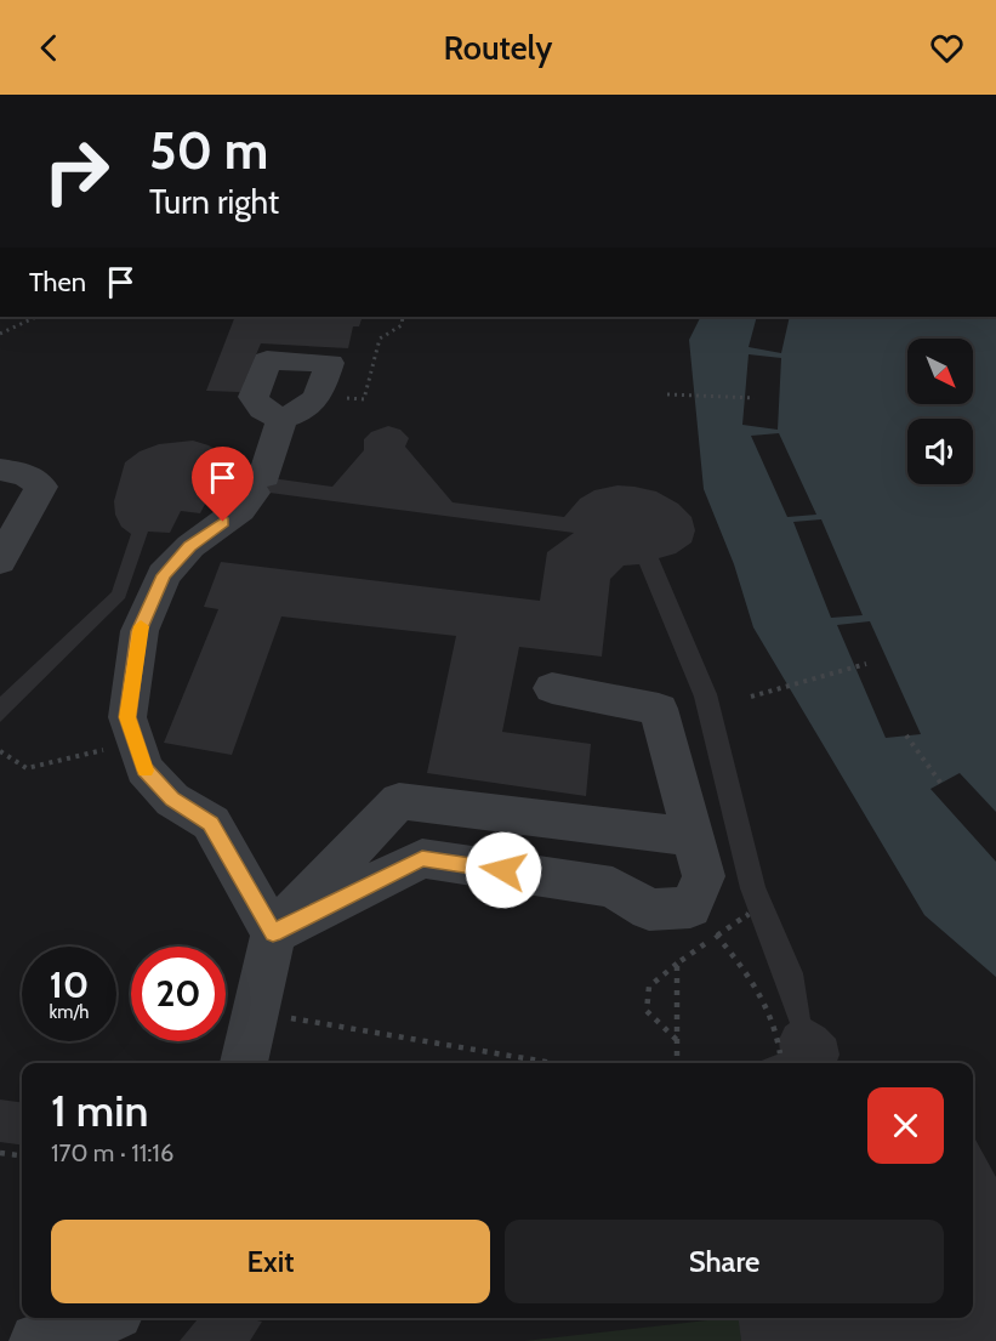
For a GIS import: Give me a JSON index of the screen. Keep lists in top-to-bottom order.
{
  "north": "bottom right",
  "page": {
    "header": "Routely",
    "turn": ["50 m", "Turn right"],
    "then": "Then",
    "speed": "10 km/h",
    "limit": "20",
    "heading": ["1 min", "170 m · 11:16"],
    "buttons": ["Exit", "Share"]
  }
}
